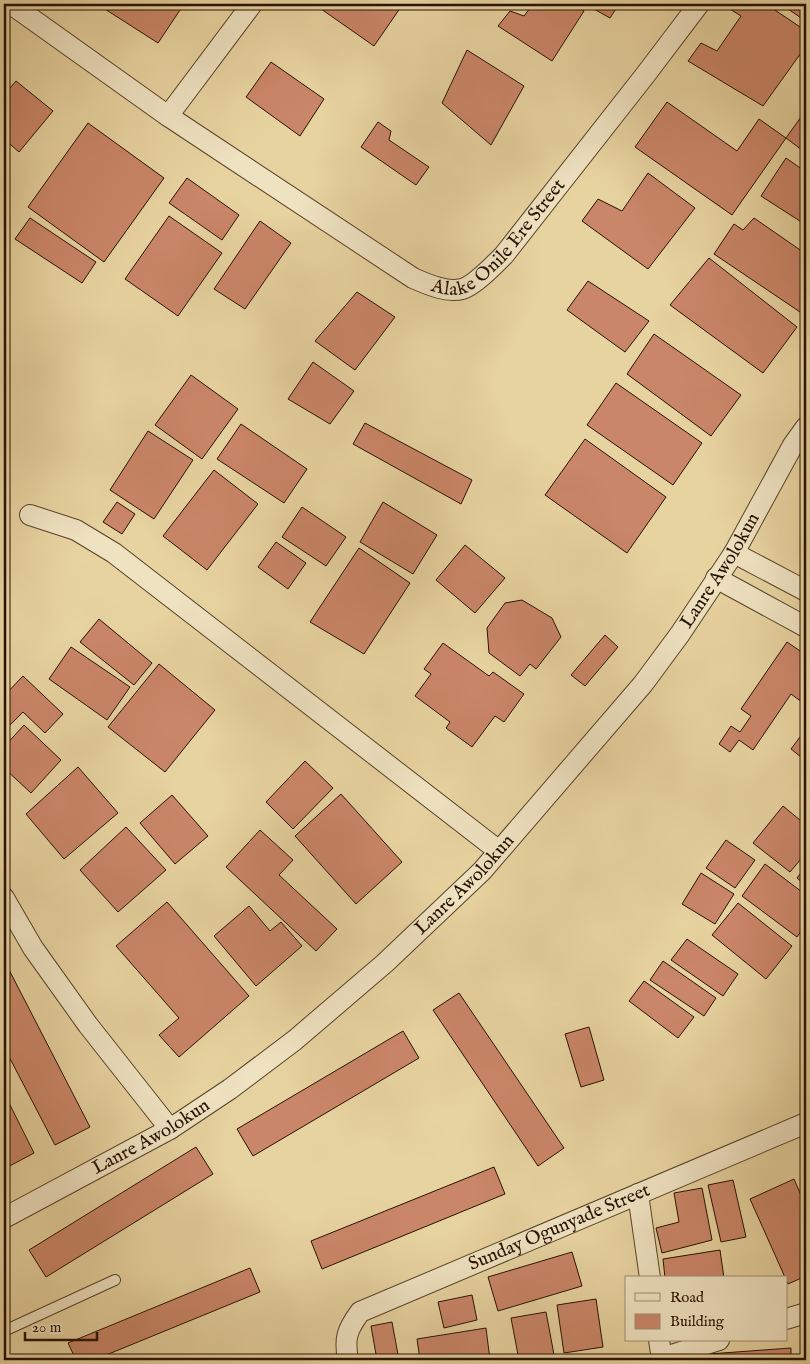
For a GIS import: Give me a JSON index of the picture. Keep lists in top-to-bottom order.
{
  "streets": {
    "street": ["Alake Onile Ere Street", "Lanre Awolokun", "Sunday Ogunyade Street"]
  },
  "legend": ["Road", "Building"],
  "scale_bar": "20 m"
}
